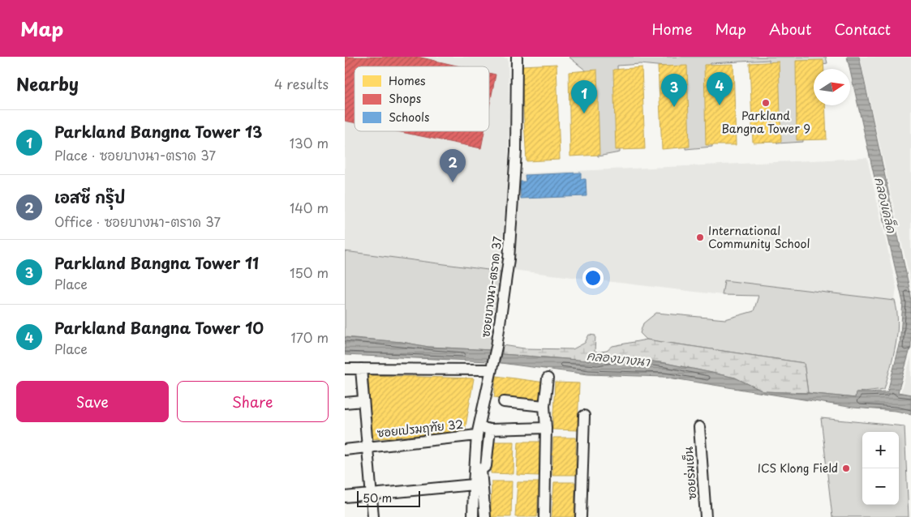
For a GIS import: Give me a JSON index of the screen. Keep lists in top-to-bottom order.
{
  "streets": {
    "street": ["ซอยบางนา-ตราด 37", "ซอยเปรมฤทัย 32", "ซอยร่มเย็น"]
  },
  "crossings": [
    ["ซอยบางนา-ตราด 37", "ซอยเปรมฤทัย 32"]
  ],
  "water": ["คลองเคล็ด", "คลองบางนา"],
  "places": ["Parkland Bangna Tower 9", "International Community School", "ICS Klong Field"],
  "legend": ["Homes", "Shops", "Schools"],
  "scale_bar": "50 m",
  "north": "right",
  "page": {
    "header": "Map",
    "nav": [
      "Home",
      "Map",
      "About",
      "Contact"
    ],
    "heading": ["Nearby", "4 results"],
    "pins": [
      "4",
      "3",
      "1",
      "2"
    ],
    "list": [
      {
        "mark": "1",
        "name": "Parkland Bangna Tower 13",
        "note": "Place · ซอยบางนา-ตราด 37",
        "value": "130 m"
      },
      {
        "mark": "2",
        "name": "เอสซี กรุ๊ป",
        "note": "Office · ซอยบางนา-ตราด 37",
        "value": "140 m"
      },
      {
        "mark": "3",
        "name": "Parkland Bangna Tower 11",
        "note": "Place",
        "value": "150 m"
      },
      {
        "mark": "4",
        "name": "Parkland Bangna Tower 10",
        "note": "Place",
        "value": "170 m"
      }
    ],
    "buttons": ["Save", "Share"],
    "map_buttons": ["+", "−"],
    "scale": "50 m"
  }
}
